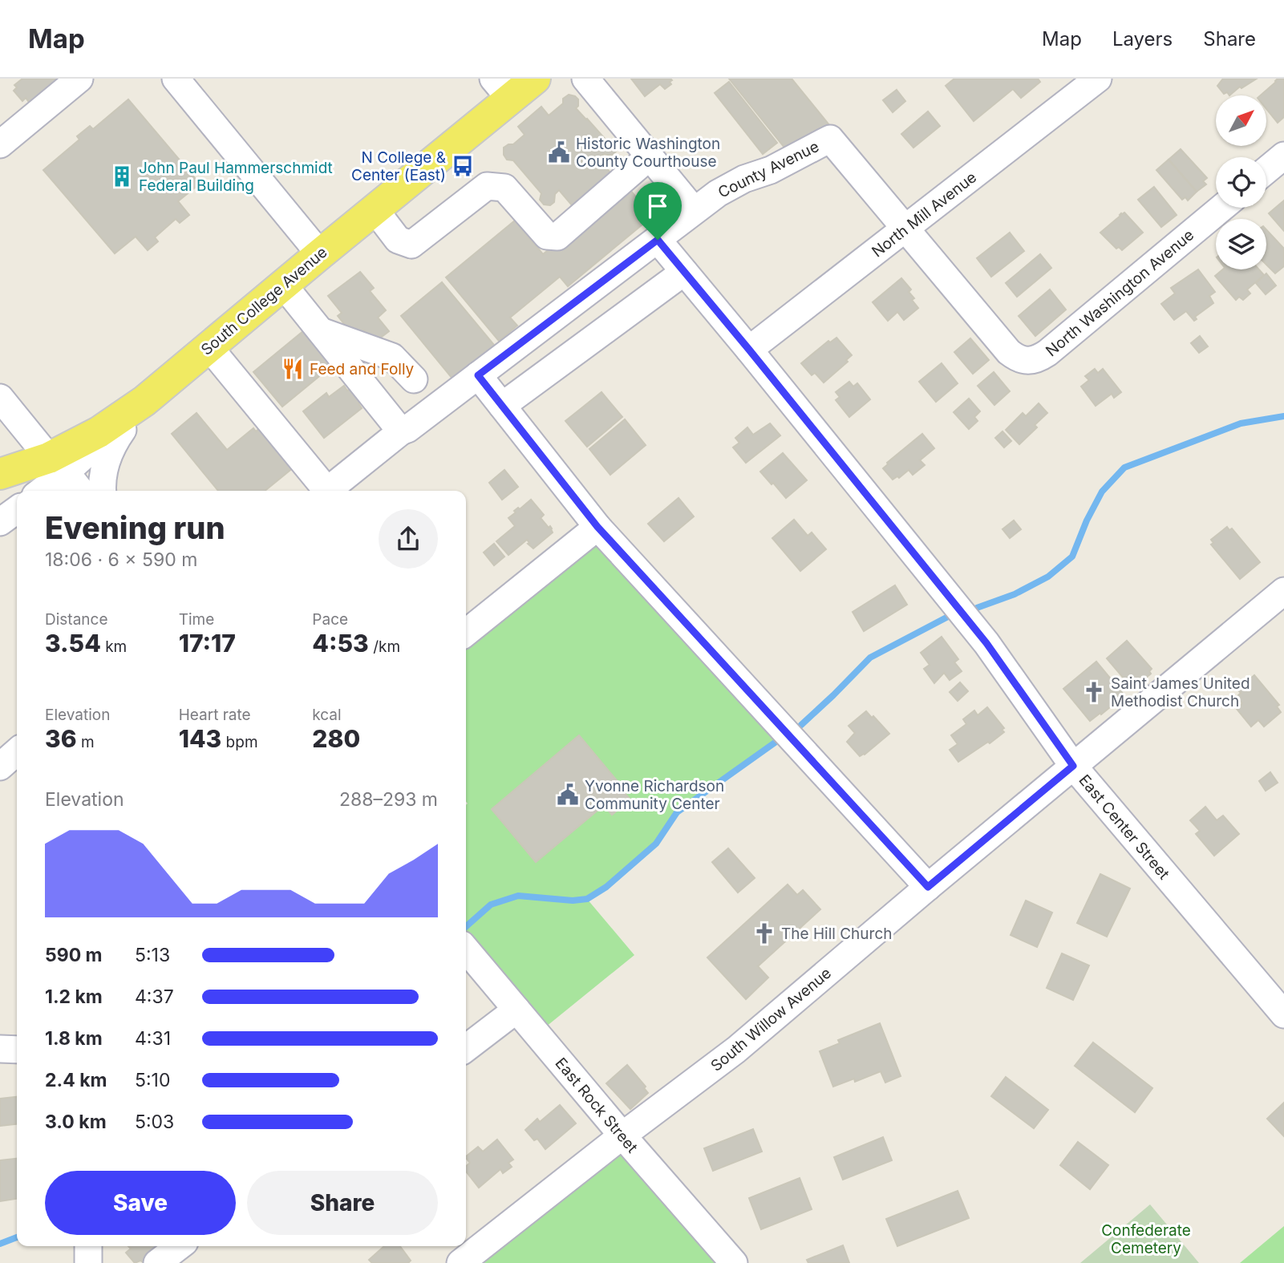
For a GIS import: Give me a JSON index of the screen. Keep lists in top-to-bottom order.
{
  "streets": {
    "main road": ["South College Avenue"],
    "street": [
      "County Avenue",
      "North Mill Avenue",
      "North Washington Avenue",
      "East Center Street",
      "South Willow Avenue",
      "East Rock Street"
    ]
  },
  "crossings": [
    ["County Avenue", "North Mill Avenue"],
    ["County Avenue", "North Washington Avenue"],
    ["County Avenue", "East Center Street"],
    ["North Mill Avenue", "North Washington Avenue"],
    ["North Mill Avenue", "East Center Street"],
    ["East Center Street", "South Willow Avenue"],
    ["South Willow Avenue", "East Rock Street"]
  ],
  "parks": ["Confederate Cemetery"],
  "places": {
    "public building": ["Historic Washington County Courthouse", "Yvonne Richardson Community Center"],
    "bus stop": ["N College & Center (East)"],
    "building": ["John Paul Hammerschmidt Federal Building"],
    "restaurant": ["Feed and Folly"],
    "church": ["Saint James United Methodist Church", "The Hill Church"]
  },
  "north": "top right",
  "page": {
    "header": "Map",
    "nav": ["Map", "Layers", "Share"],
    "heading": ["Evening run", "18:06 · 6 × 590 m"],
    "stats": [
      ["Distance", "3.54 km"],
      ["Time", "17:17"],
      ["Pace", "4:53 /km"],
      ["Elevation", "36 m"],
      ["Heart rate", "143 bpm"],
      ["kcal", "280"]
    ],
    "chart": ["Elevation", "288–293 m"],
    "list": [
      {
        "name": "590 m",
        "note": "5:13"
      },
      {
        "name": "1.2 km",
        "note": "4:37"
      },
      {
        "name": "1.8 km",
        "note": "4:31"
      },
      {
        "name": "2.4 km",
        "note": "5:10"
      },
      {
        "name": "3.0 km",
        "note": "5:03"
      }
    ],
    "buttons": ["Save", "Share"]
  }
}
